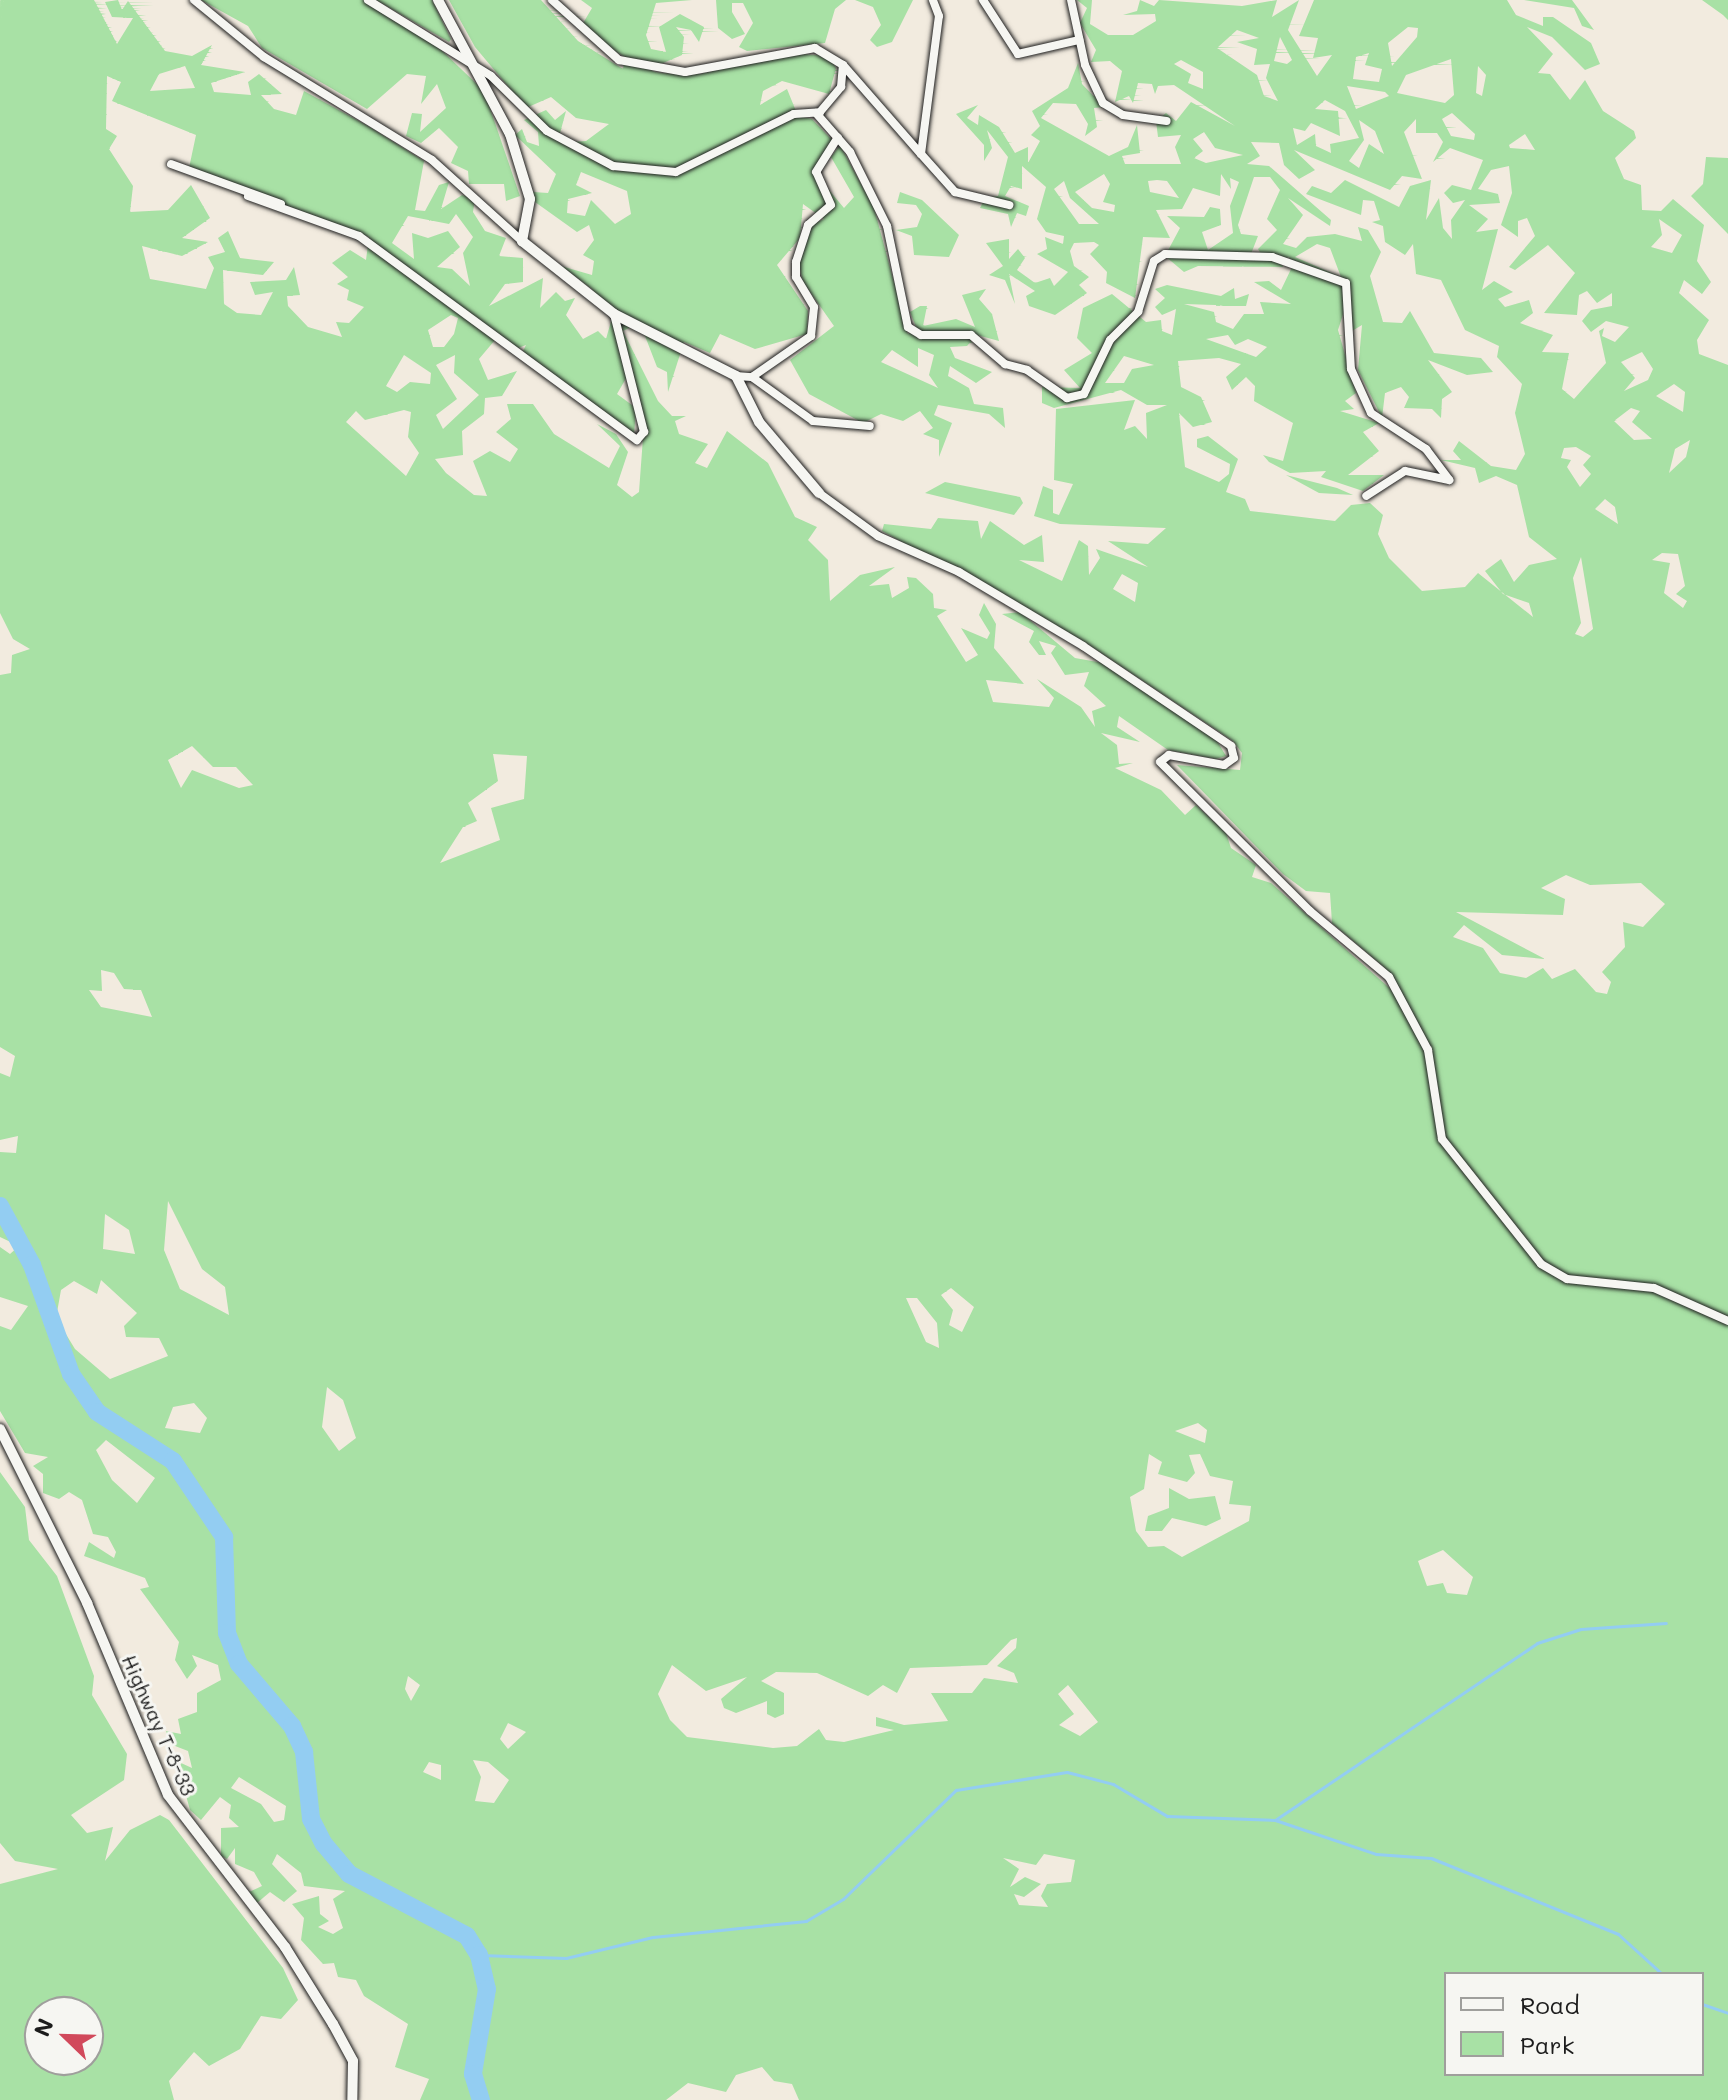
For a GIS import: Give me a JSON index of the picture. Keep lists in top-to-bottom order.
{
  "streets": {
    "street": ["Highway T-8-33"]
  },
  "legend": ["Road", "Park"],
  "north": "top left"
}
